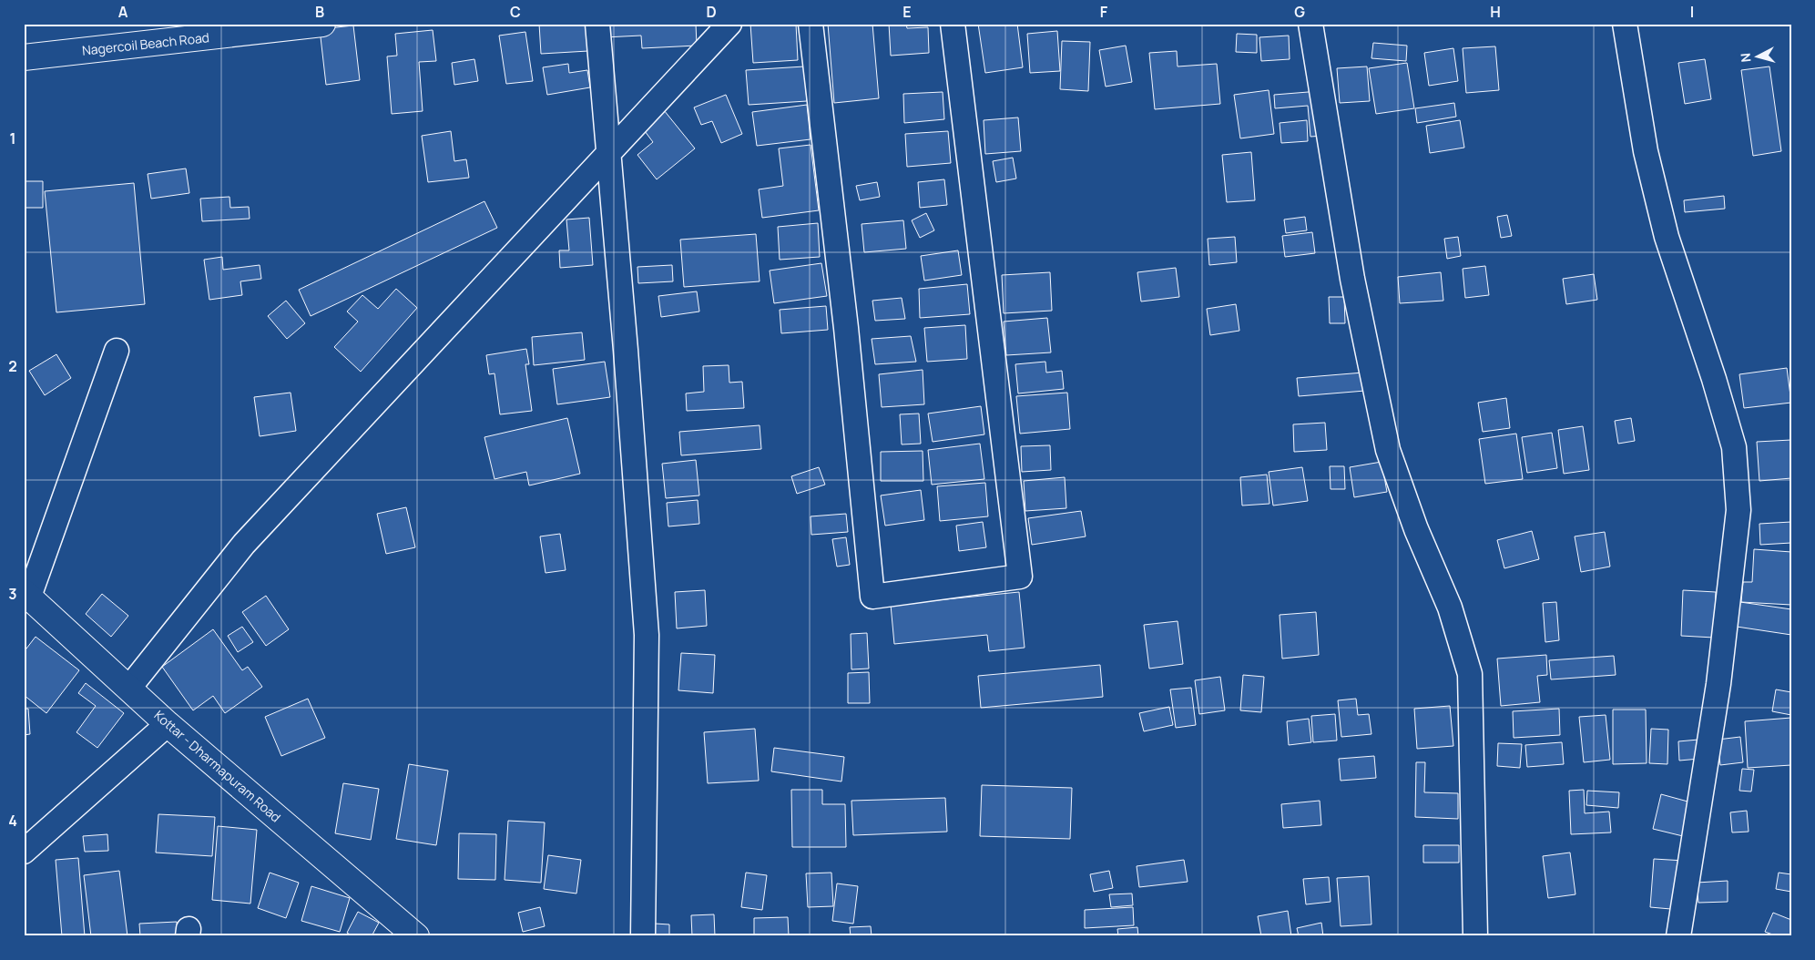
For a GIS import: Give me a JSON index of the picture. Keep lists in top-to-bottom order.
{
  "streets": {
    "main road": ["Nagercoil Beach Road", "Kottar - Dharmapuram Road"]
  },
  "north": "left",
  "grid": {
    "columns": [
      "A",
      "B",
      "C",
      "D",
      "E",
      "F",
      "G",
      "H",
      "I"
    ],
    "rows": [
      "1",
      "2",
      "3",
      "4"
    ]
  }
}
